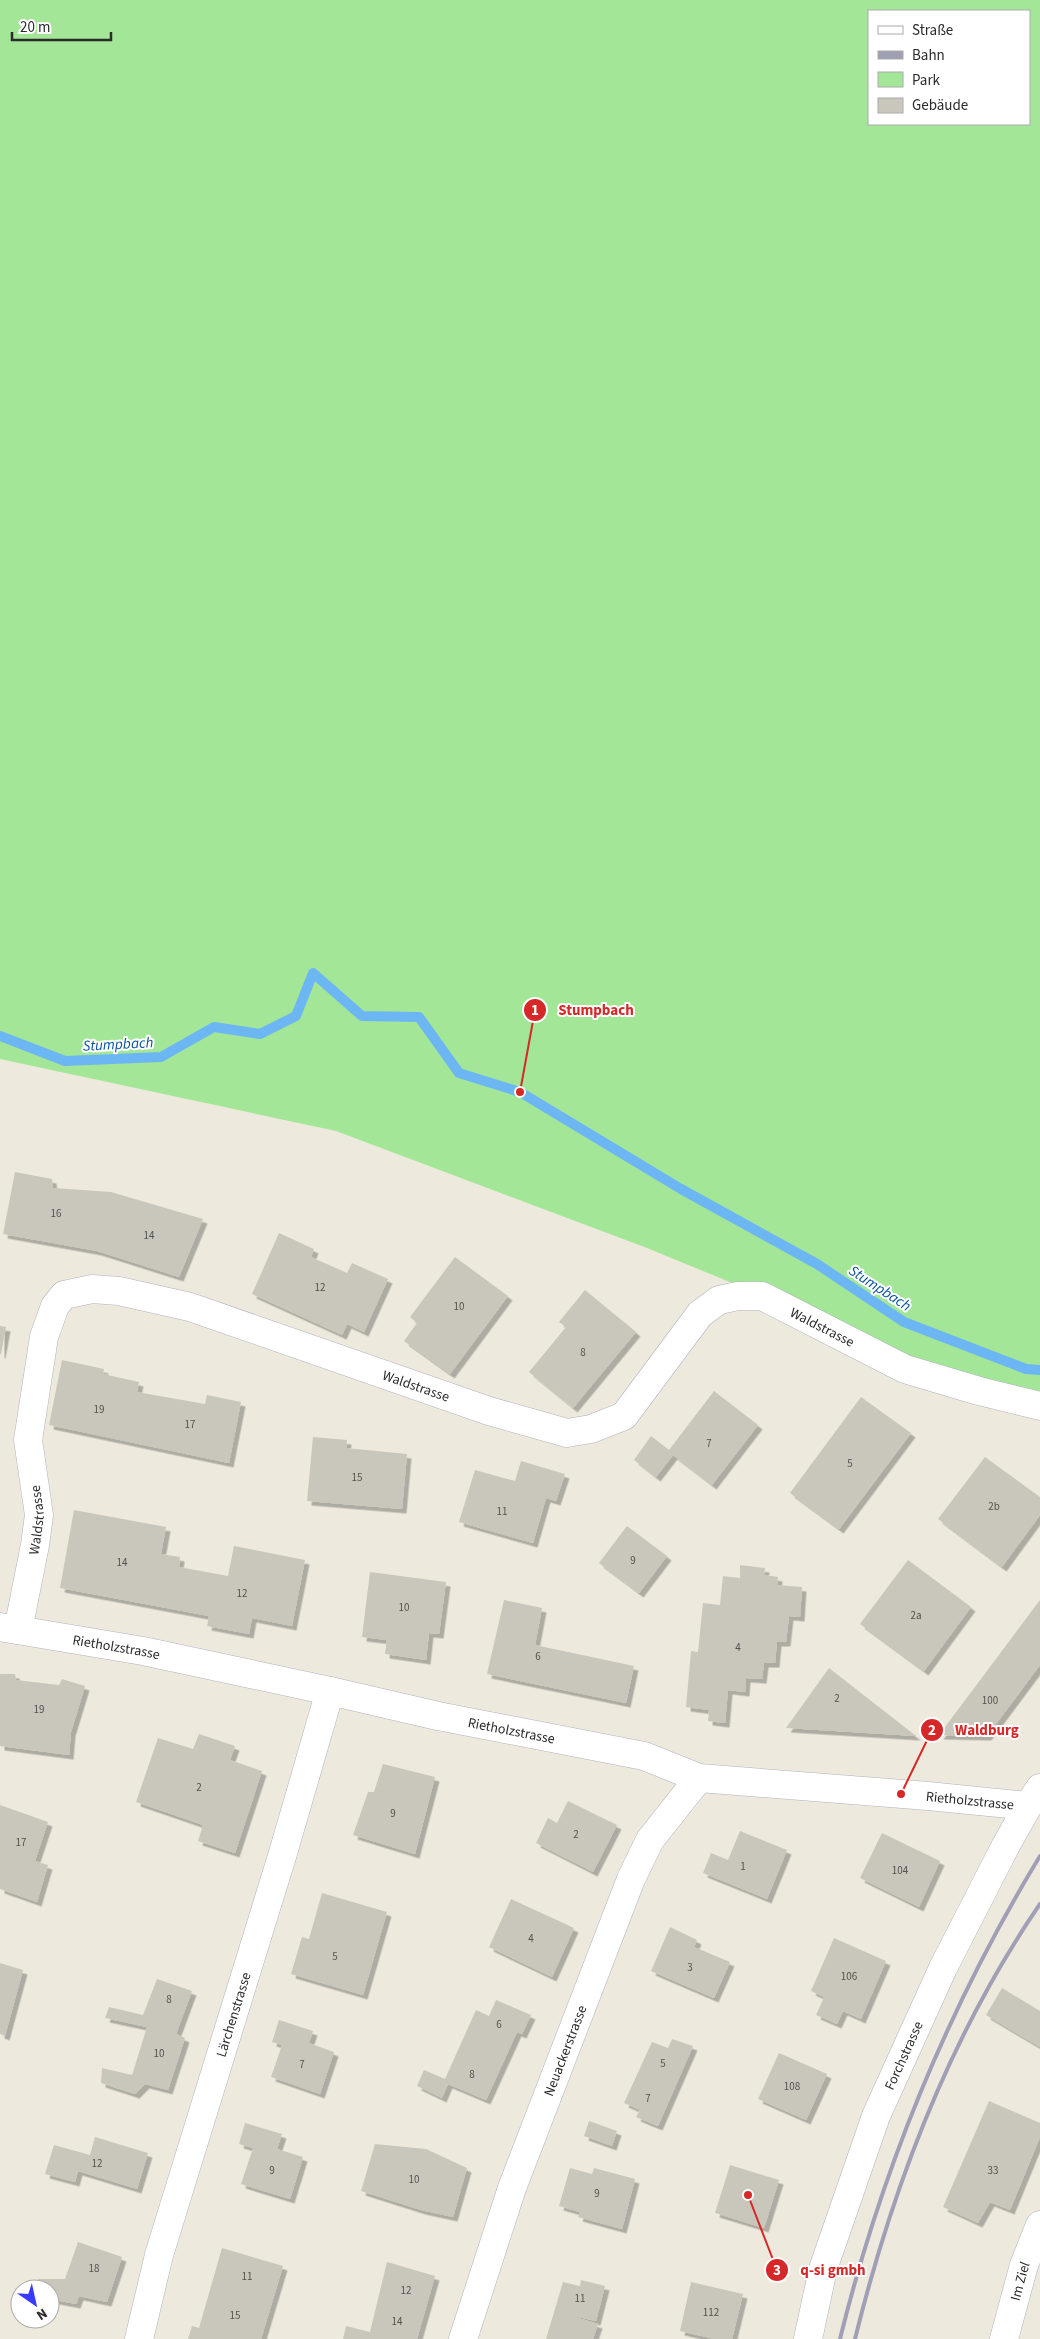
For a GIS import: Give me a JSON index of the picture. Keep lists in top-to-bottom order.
{
  "streets": {
    "street": [
      "Waldstrasse",
      "Rietholzstrasse",
      "Lärchenstrasse",
      "Neuackerstrasse",
      "Forchstrasse",
      "Im Ziel"
    ]
  },
  "crossings": [
    ["Waldstrasse", "Rietholzstrasse"],
    ["Rietholzstrasse", "Lärchenstrasse"],
    ["Rietholzstrasse", "Neuackerstrasse"],
    ["Rietholzstrasse", "Forchstrasse"]
  ],
  "water": ["Stumpbach"],
  "places": ["Stumpbach", "Waldburg", "q-si gmbh"],
  "house_numbers": [
    "16",
    "14",
    "12",
    "10",
    "8",
    "19",
    "17",
    "7",
    "5",
    "15",
    "2b",
    "11",
    "9",
    "14",
    "12",
    "10",
    "2a",
    "4",
    "6",
    "2",
    "100",
    "19",
    "2",
    "9",
    "2",
    "17",
    "1",
    "104",
    "4",
    "5",
    "3",
    "106",
    "8",
    "6",
    "10",
    "5",
    "7",
    "8",
    "108",
    "7",
    "12",
    "9",
    "33",
    "10",
    "9",
    "18",
    "11",
    "12",
    "11",
    "112",
    "15",
    "14"
  ],
  "legend": [
    "Straße",
    "Bahn",
    "Park",
    "Gebäude"
  ],
  "scale_bar": "20 m",
  "north": "bottom right"
}
